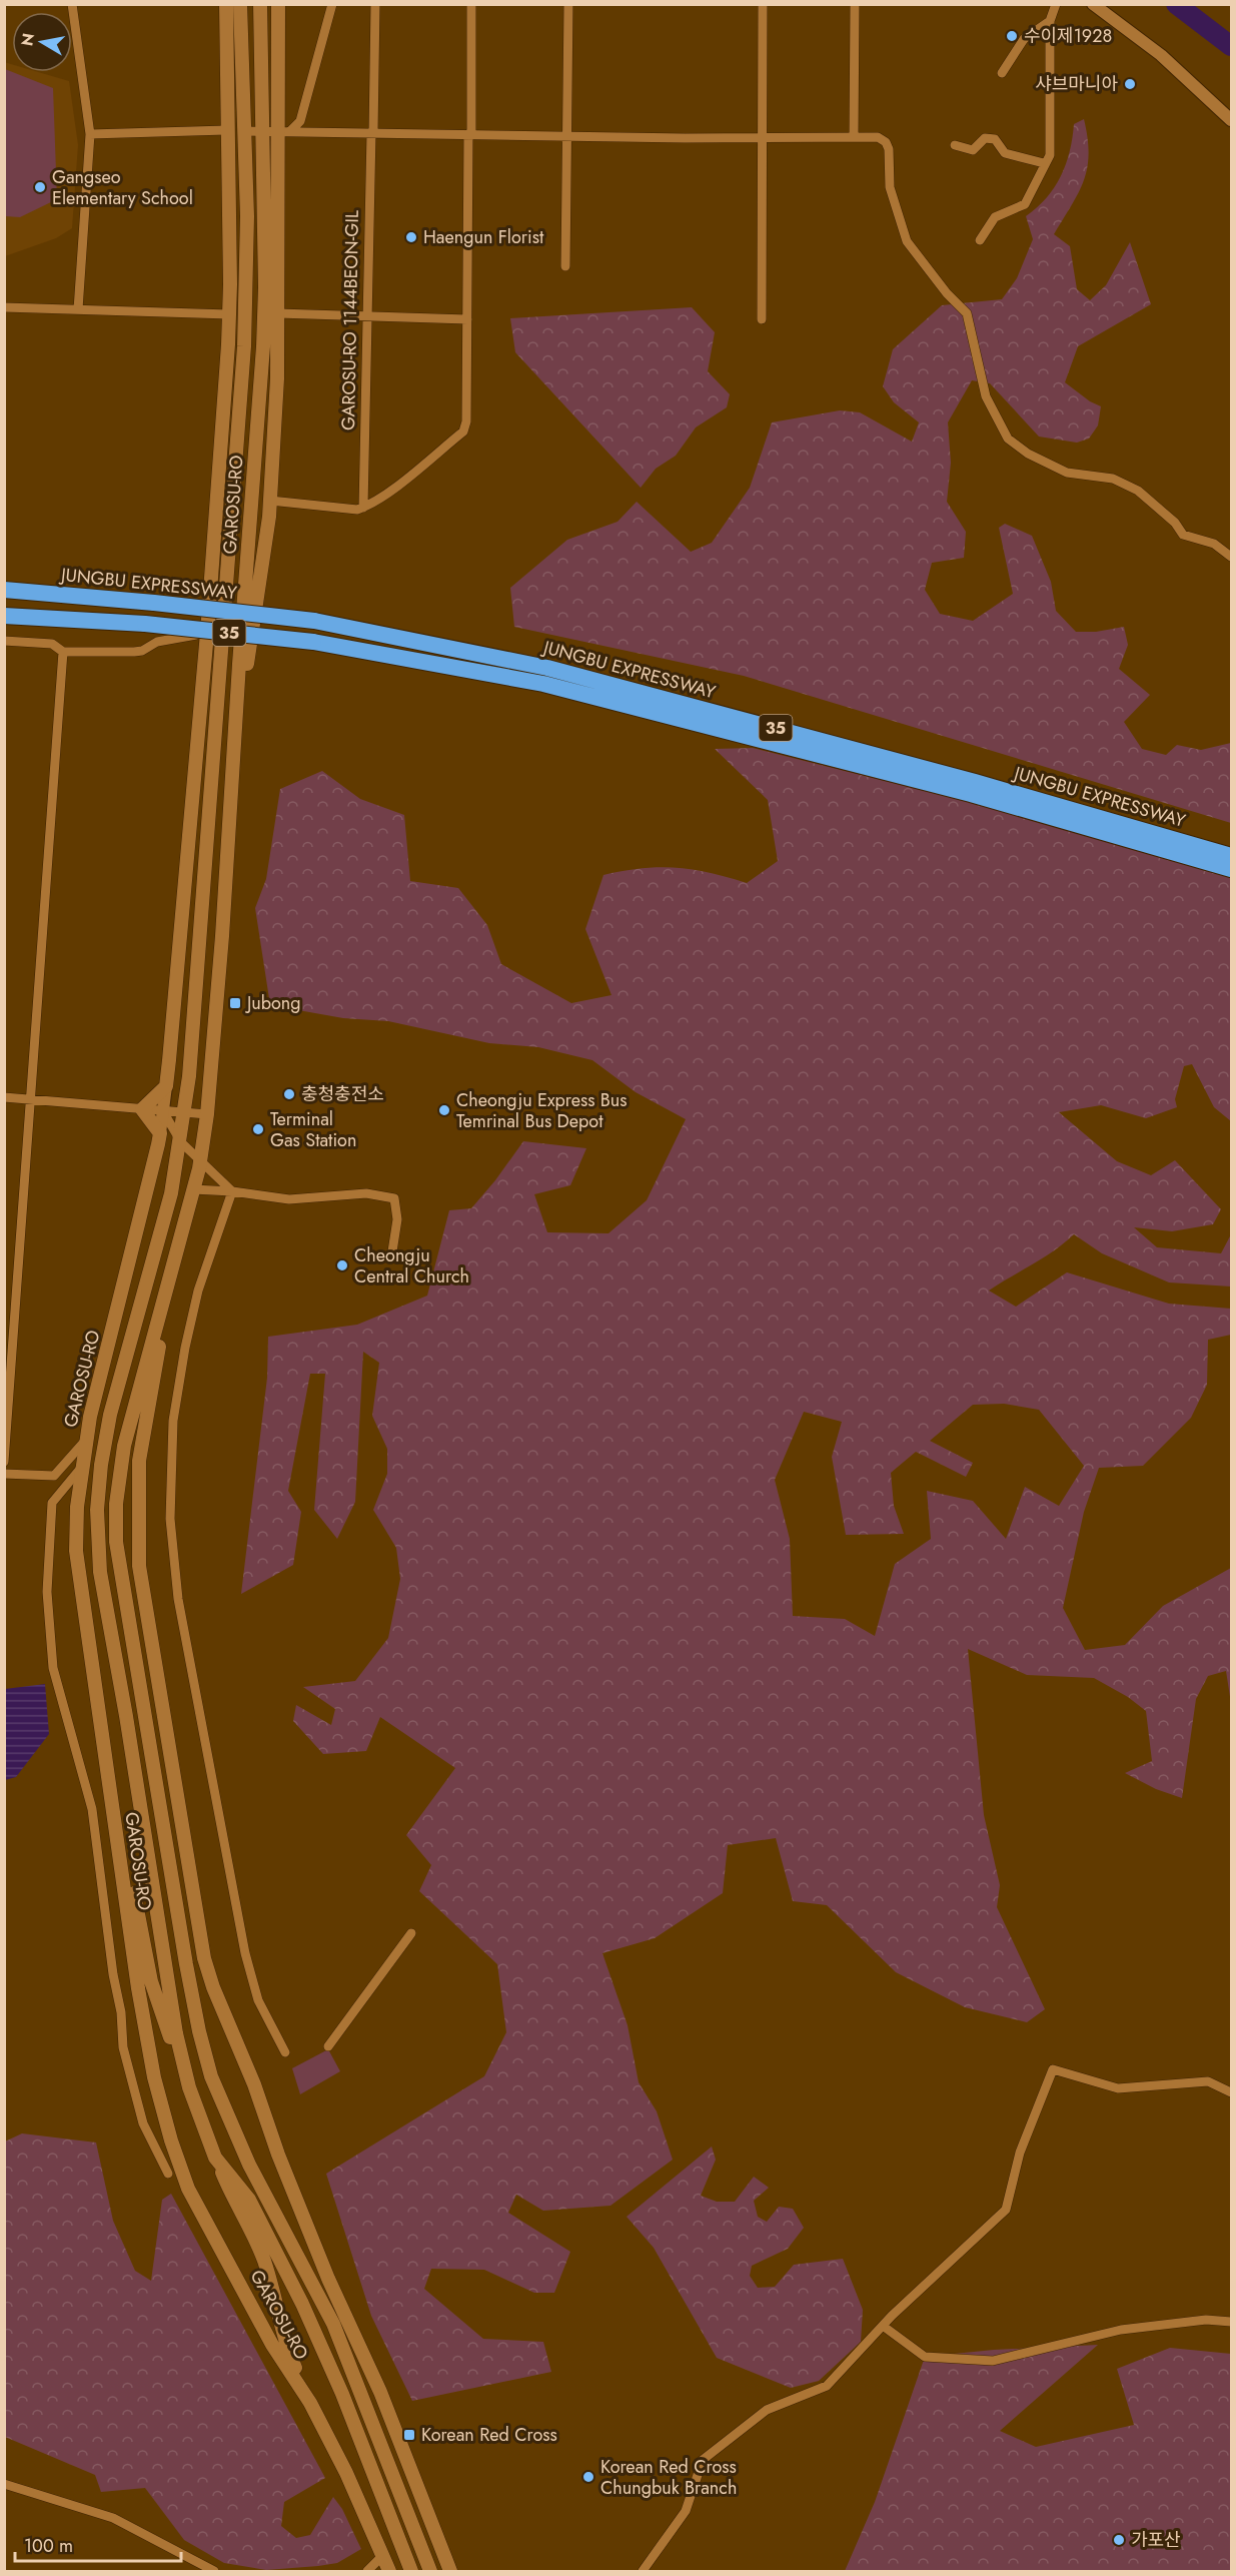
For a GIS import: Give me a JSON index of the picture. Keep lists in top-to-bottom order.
{
  "streets": {
    "highway": ["JUNGBU EXPRESSWAY", "35"],
    "main road": ["GAROSU-RO"],
    "street": ["GAROSU-RO 1144BEON-GIL"]
  },
  "places": {
    "other": [
      "수이제1928",
      "샤브마니아",
      "Gangseo Elementary School",
      "Haengun Florist",
      "충청충전소",
      "Cheongju Express Bus Temrinal Bus Depot",
      "Terminal Gas Station",
      "Cheongju Central Church",
      "Korean Red Cross Chungbuk Branch",
      "가포산"
    ],
    "transit": ["Jubong", "Korean Red Cross"]
  },
  "scale_bar": "100 m",
  "north": "left"
}
